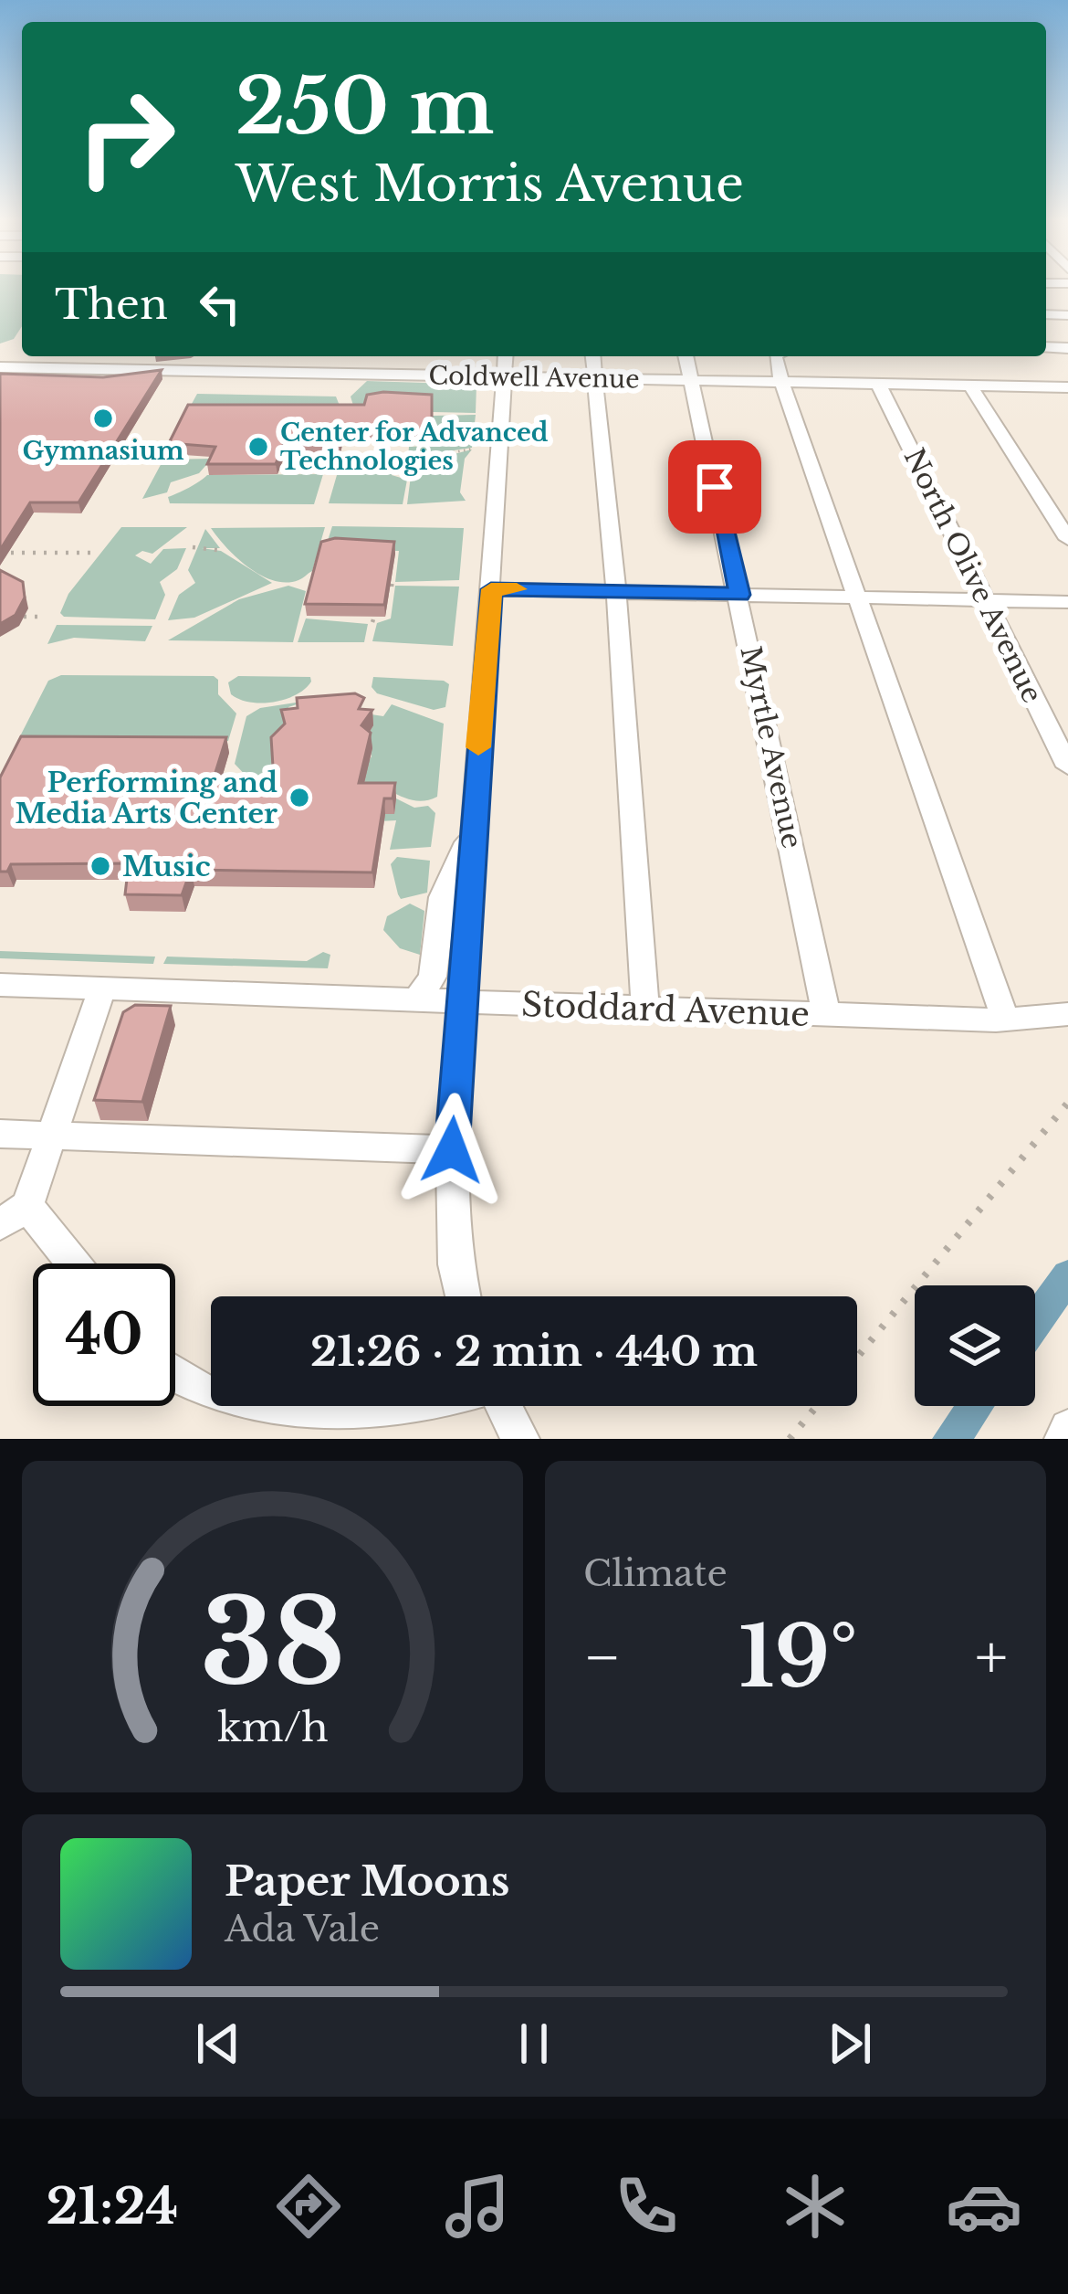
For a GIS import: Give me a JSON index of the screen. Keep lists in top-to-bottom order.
{
  "streets": {
    "street": [
      "Coldwell Avenue",
      "North Olive Avenue",
      "Myrtle Avenue",
      "Stoddard Avenue"
    ]
  },
  "crossings": [
    ["Coldwell Avenue", "North Olive Avenue"],
    ["Coldwell Avenue", "Myrtle Avenue"],
    ["Myrtle Avenue", "Stoddard Avenue"]
  ],
  "places": [
    "Gymnasium",
    "Center for Advanced Technologies",
    "Performing and Media Arts Center",
    "Music"
  ],
  "page": {
    "turn": ["250 m", "West Morris Avenue"],
    "then": "Then",
    "limit": "40",
    "trip": "21:26 · 2 min · 440 m",
    "tile": "Climate",
    "heat": ["−", "19°", "+"],
    "song": ["Paper Moons", "Ada Vale"],
    "tabs": "21:24",
    "gauge": ["38", "km/h"]
  }
}
